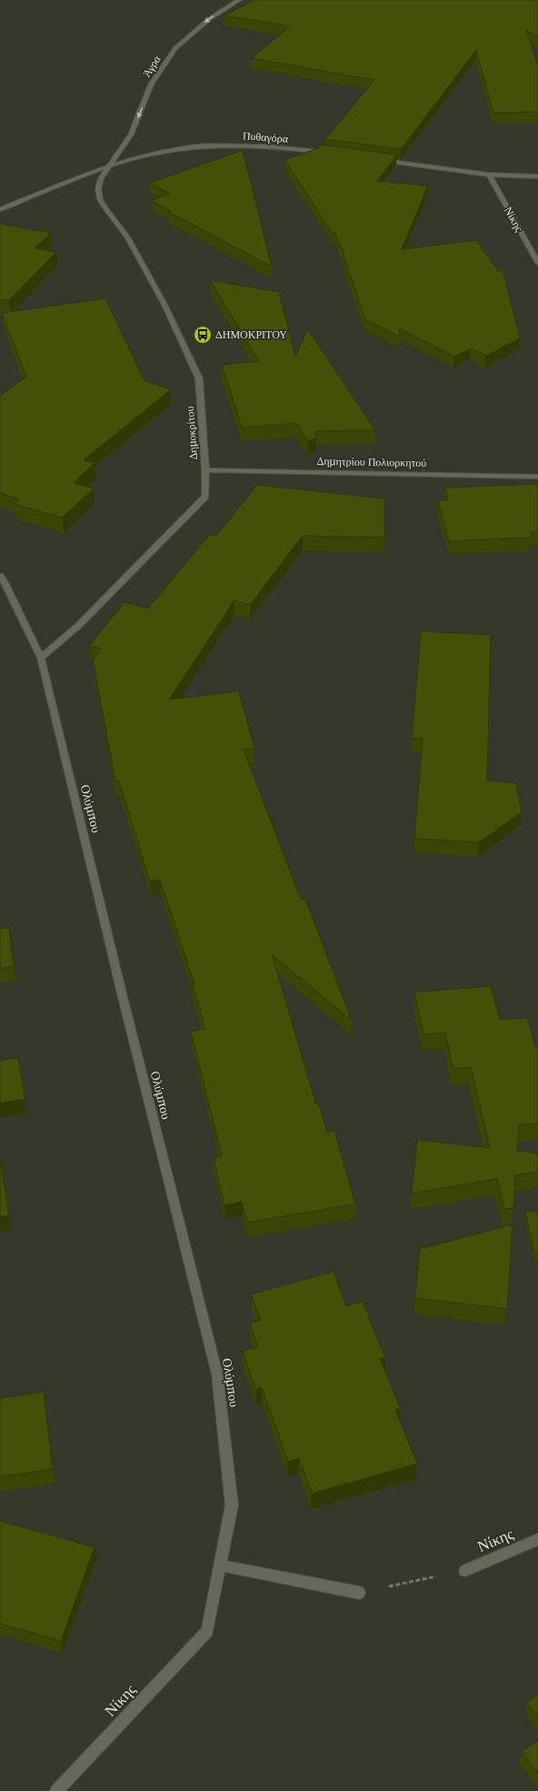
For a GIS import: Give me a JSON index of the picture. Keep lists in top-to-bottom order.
{
  "streets": {
    "street": [
      "Άγρα",
      "Πυθαγόρα",
      "Νίκης",
      "Δημοκρίτου",
      "Δημητρίου Πολιορκητού",
      "Ολύμπου"
    ]
  },
  "crossings": [
    ["Άγρα", "Πυθαγόρα"],
    ["Άγρα", "Δημοκρίτου"],
    ["Πυθαγόρα", "Δημοκρίτου"],
    ["Νίκης", "Ολύμπου"],
    ["Δημοκρίτου", "Δημητρίου Πολιορκητού"],
    ["Δημοκρίτου", "Ολύμπου"]
  ],
  "one_way": ["Άγρα"],
  "places": {
    "bus stop": ["ΔΗΜΟΚΡΙΤΟΥ"]
  }
}
